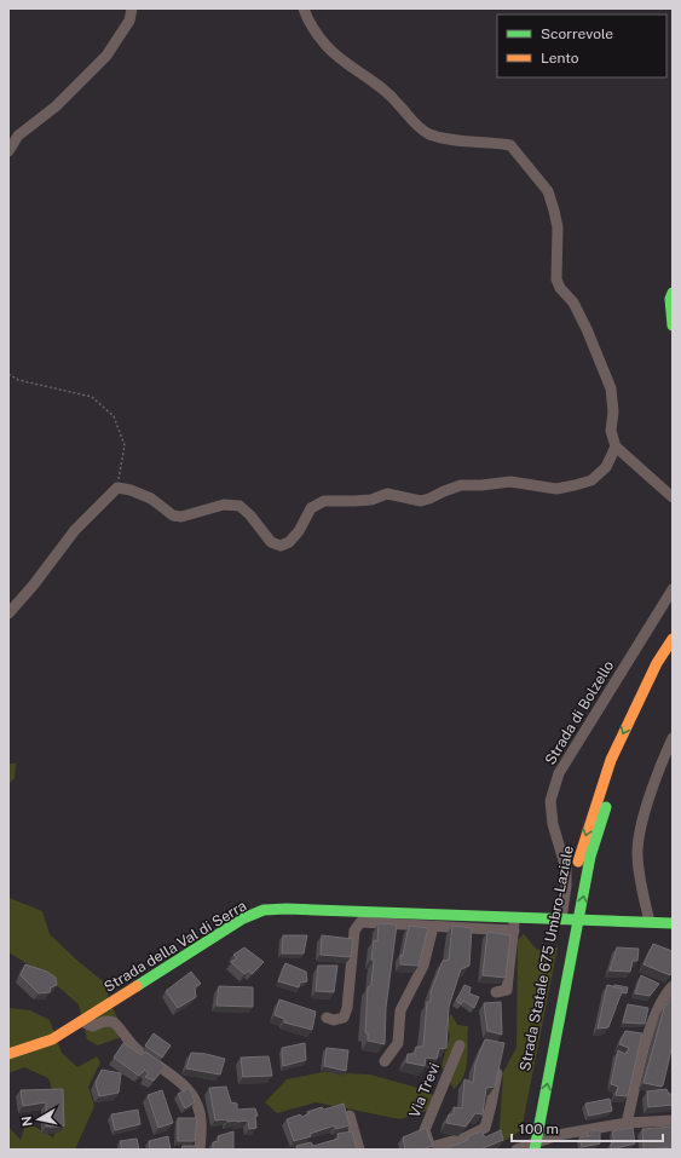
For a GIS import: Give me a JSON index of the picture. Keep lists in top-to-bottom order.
{
  "streets": {
    "main road": ["Strada della Val di Serra", "Strada Statale 675 Umbro-Laziale"],
    "street": ["Strada di Bolzello", "Via Trevi"]
  },
  "crossings": [
    ["Strada di Bolzello", "Strada della Val di Serra"]
  ],
  "legend": ["Scorrevole", "Lento"],
  "scale_bar": "100 m",
  "north": "left"
}
